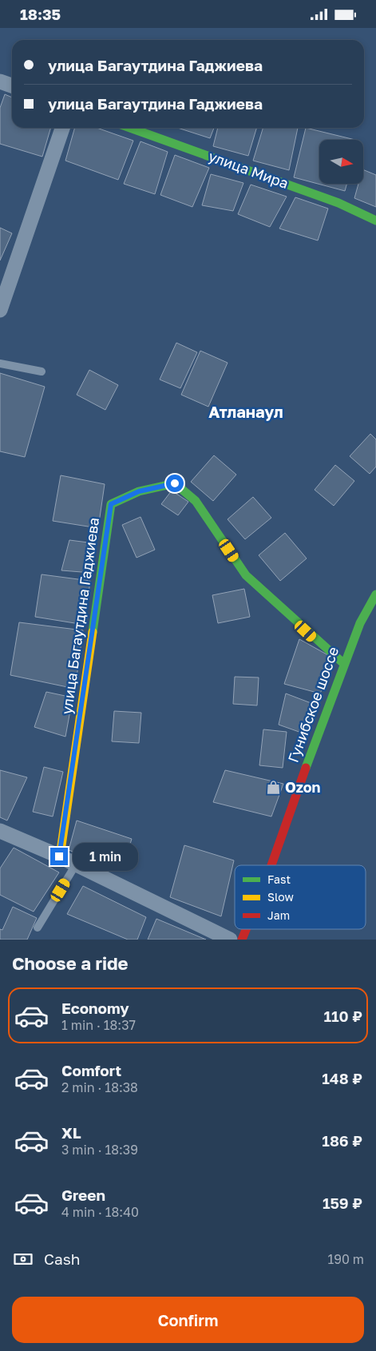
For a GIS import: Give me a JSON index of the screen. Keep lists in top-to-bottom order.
{
  "streets": {
    "street": ["улица Мира", "улица Багаутдина Гаджиева", "Гунибское шоссе"]
  },
  "crossings": [
    ["улица Багаутдина Гаджиева", "Гунибское шоссе"]
  ],
  "districts": ["Атланаул"],
  "places": {
    "shop": ["Ozon"]
  },
  "legend": ["Fast", "Slow", "Jam"],
  "north": "right",
  "page": {
    "status": "18:35",
    "banner": ["улица Багаутдина Гаджиева", "улица Багаутдина Гаджиева"],
    "bubble": "1 min",
    "heading": "Choose a ride",
    "list": [
      {
        "name": "Economy",
        "note": "1 min · 18:37",
        "value": "110 ₽"
      },
      {
        "name": "Comfort",
        "note": "2 min · 18:38",
        "value": "148 ₽"
      },
      {
        "name": "XL",
        "note": "3 min · 18:39",
        "value": "186 ₽"
      },
      {
        "name": "Green",
        "note": "4 min · 18:40",
        "value": "159 ₽"
      }
    ],
    "pay": ["Cash", "190 m"],
    "buttons": "Confirm"
  }
}
